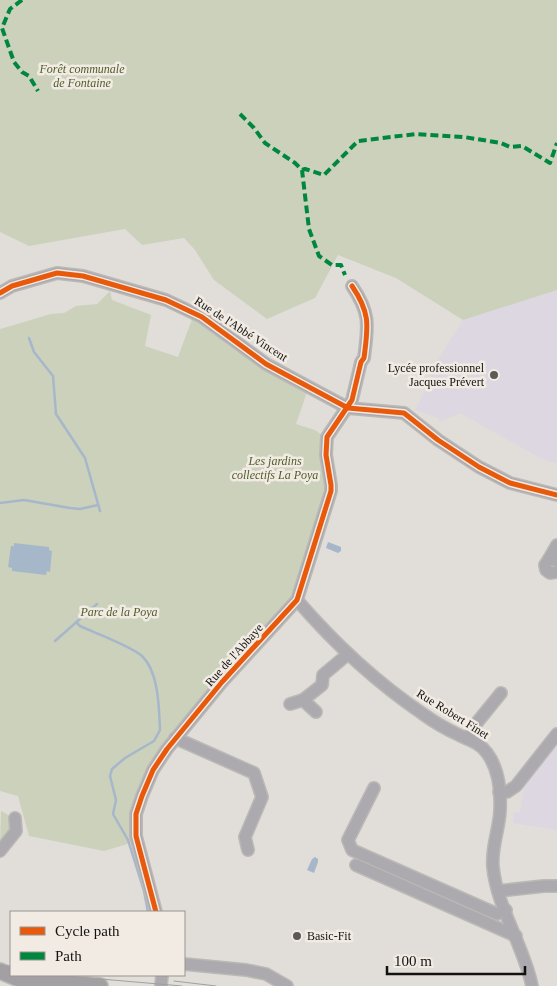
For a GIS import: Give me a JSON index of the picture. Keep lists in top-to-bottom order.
{
  "streets": {
    "street": ["Rue de l'Abbé Vincent", "Rue de l'Abbaye", "Rue Robert Finet"]
  },
  "crossings": [
    ["Rue de l'Abbé Vincent", "Rue de l'Abbaye"],
    ["Rue de l'Abbaye", "Rue Robert Finet"]
  ],
  "parks": ["Forêt communale de Fontaine", "Les jardins collectifs La Poya", "Parc de la Poya"],
  "places": ["Lycée professionnel Jacques Prévert", "Basic-Fit"],
  "legend": ["Cycle path", "Path"],
  "scale_bar": "100 m"
}
